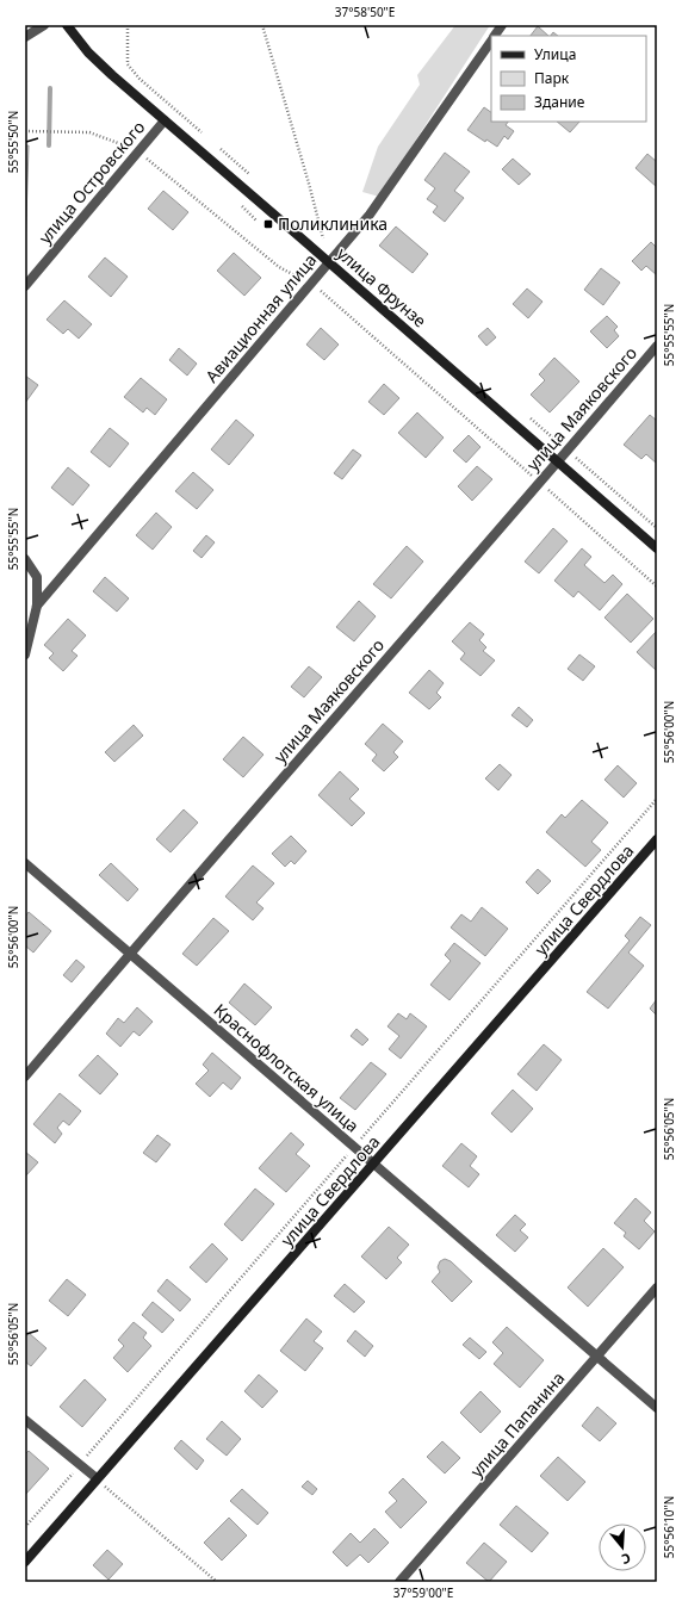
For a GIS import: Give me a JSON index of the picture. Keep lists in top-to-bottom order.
{
  "streets": {
    "street": [
      "улица Островского",
      "улица Фрунзе",
      "Авиационная улица",
      "улица Маяковского",
      "улица Свердлова",
      "Краснофлотская улица",
      "улица Папанина"
    ]
  },
  "crossings": [
    ["улица Островского", "улица Фрунзе"],
    ["улица Фрунзе", "Авиационная улица"],
    ["улица Фрунзе", "улица Маяковского"],
    ["улица Маяковского", "Краснофлотская улица"],
    ["улица Свердлова", "Краснофлотская улица"],
    ["Краснофлотская улица", "улица Папанина"]
  ],
  "places": {
    "transit": ["Поликлиника"]
  },
  "legend": ["Улица", "Парк", "Здание"],
  "north": "bottom",
  "coordinates": [
    "37°58'50\"E",
    "55°55'50\"N",
    "55°55'55\"N",
    "55°56'00\"N",
    "55°56'05\"N",
    "55°56'10\"N",
    "37°59'00\"E"
  ]
}
